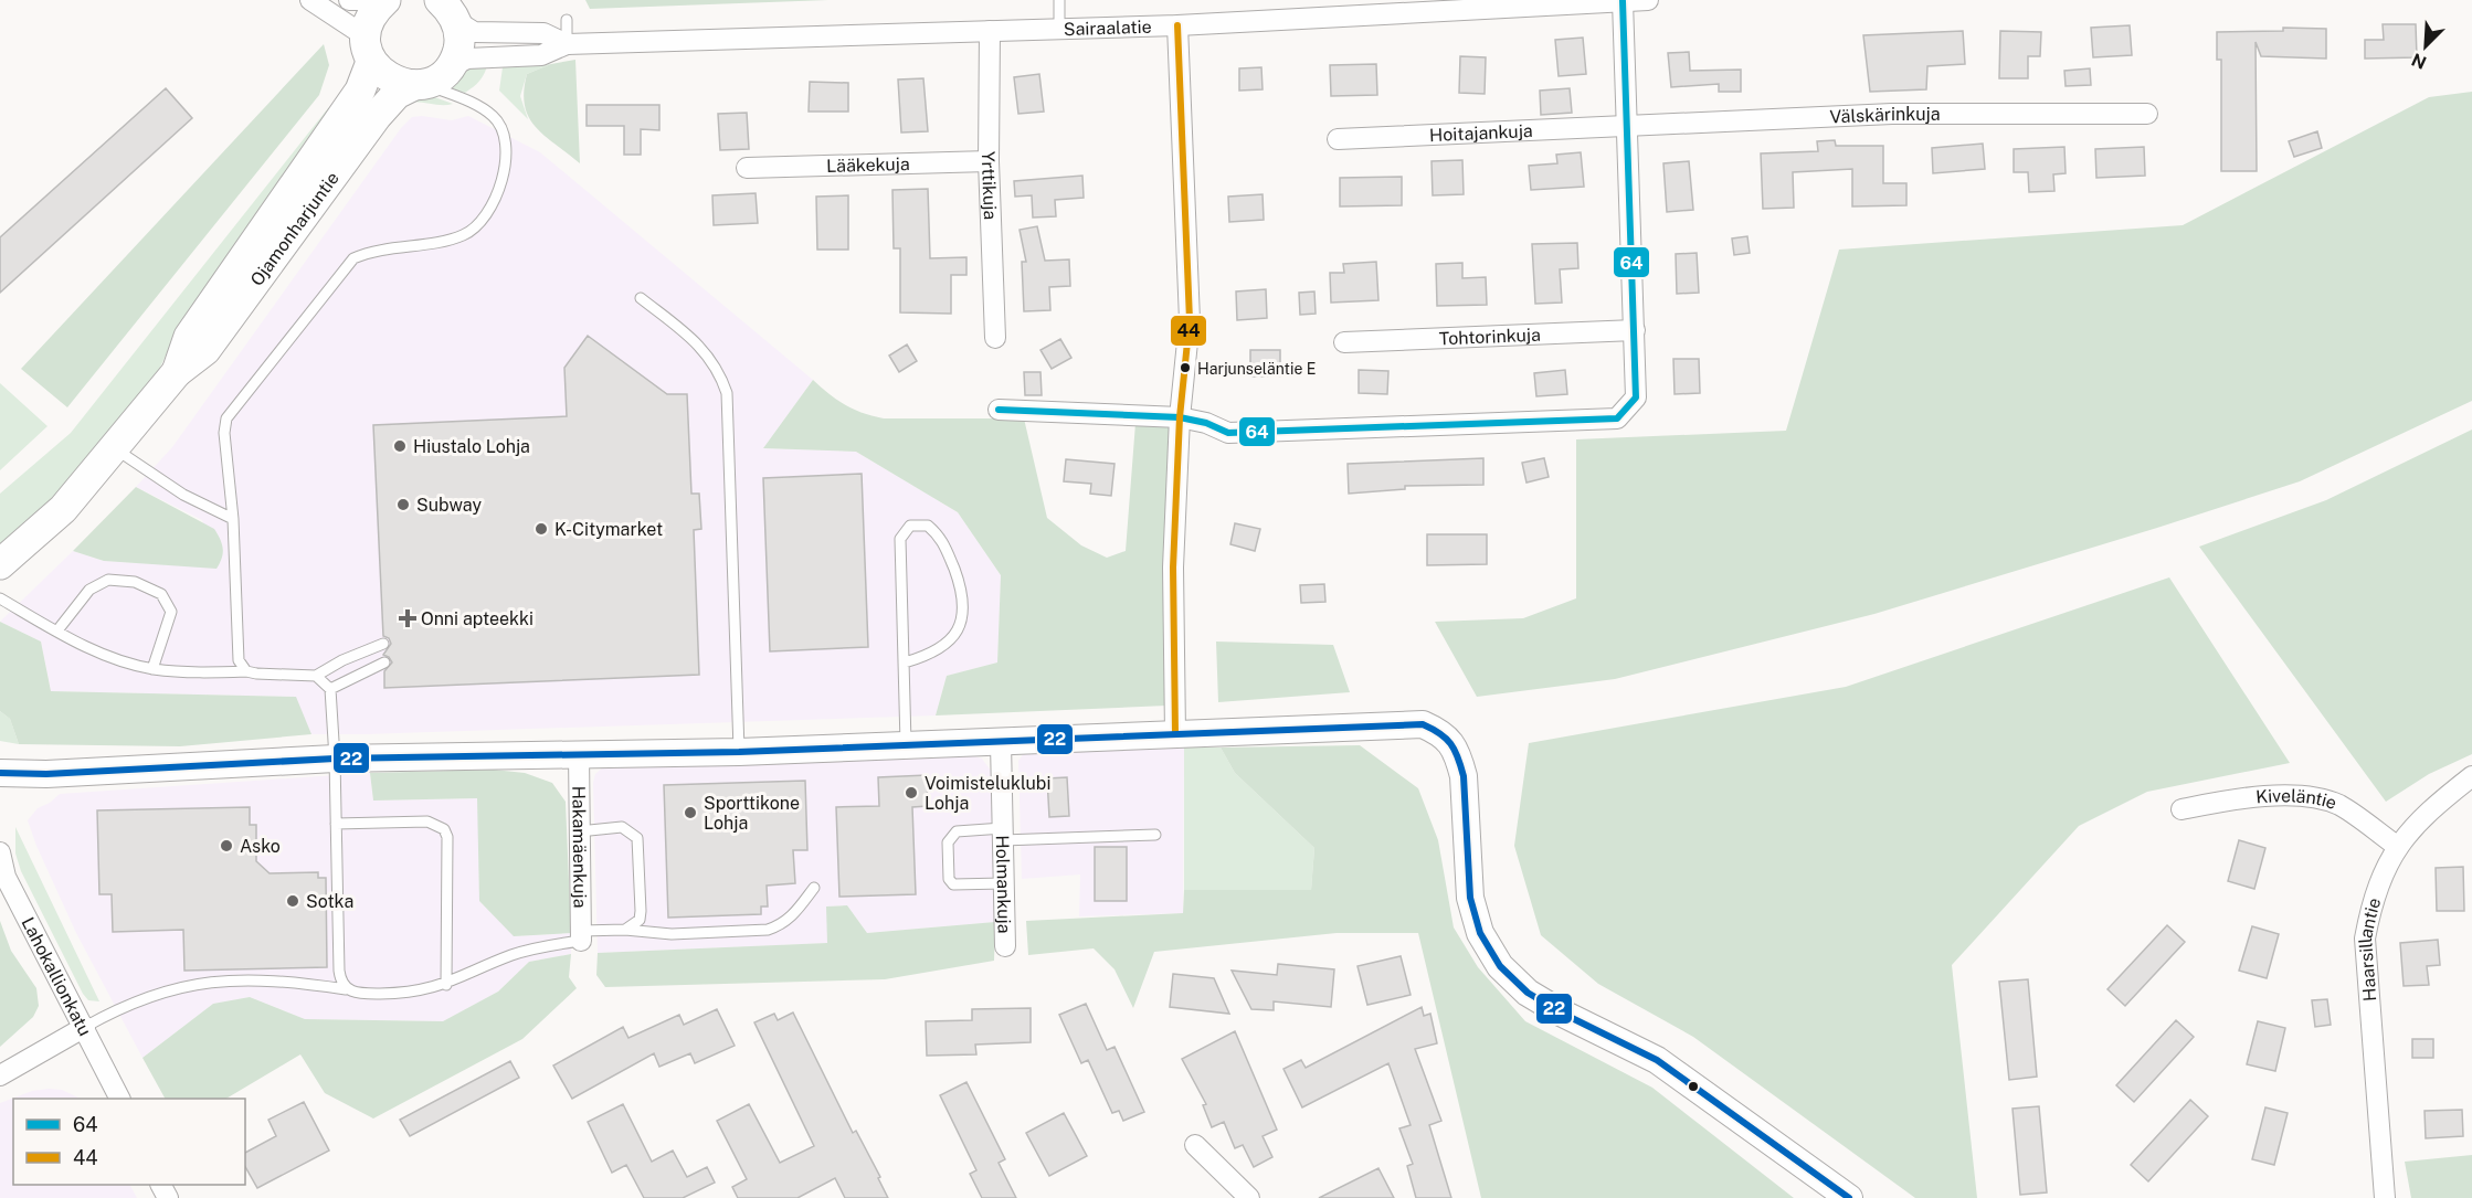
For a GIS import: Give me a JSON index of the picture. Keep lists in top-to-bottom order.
{
  "streets": {
    "main road": ["Ojamonharjuntie"],
    "street": [
      "Sairaalatie",
      "Välskärinkuja",
      "Hoitajankuja",
      "Lääkekuja",
      "Yrttikuja",
      "Tohtorinkuja",
      "Kiveläntie",
      "Hakamäenkuja",
      "Holmankuja",
      "Haarsillantie",
      "Lahokallionkatu"
    ]
  },
  "crossings": [
    ["Sairaalatie", "Yrttikuja"],
    ["Sairaalatie", "Ojamonharjuntie"],
    ["Välskärinkuja", "Hoitajankuja"],
    ["Lääkekuja", "Yrttikuja"],
    ["Kiveläntie", "Haarsillantie"]
  ],
  "places": {
    "other": [
      "Harjunseläntie E",
      "Hiustalo Lohja",
      "Subway",
      "K-Citymarket",
      "Voimisteluklubi Lohja",
      "Sporttikone Lohja",
      "Asko",
      "Sotka"
    ],
    "health": ["Onni apteekki"]
  },
  "lines": ["transit line 64", "transit line 44", "transit line 22"],
  "legend": ["64", "44"],
  "north": "bottom left"
}
